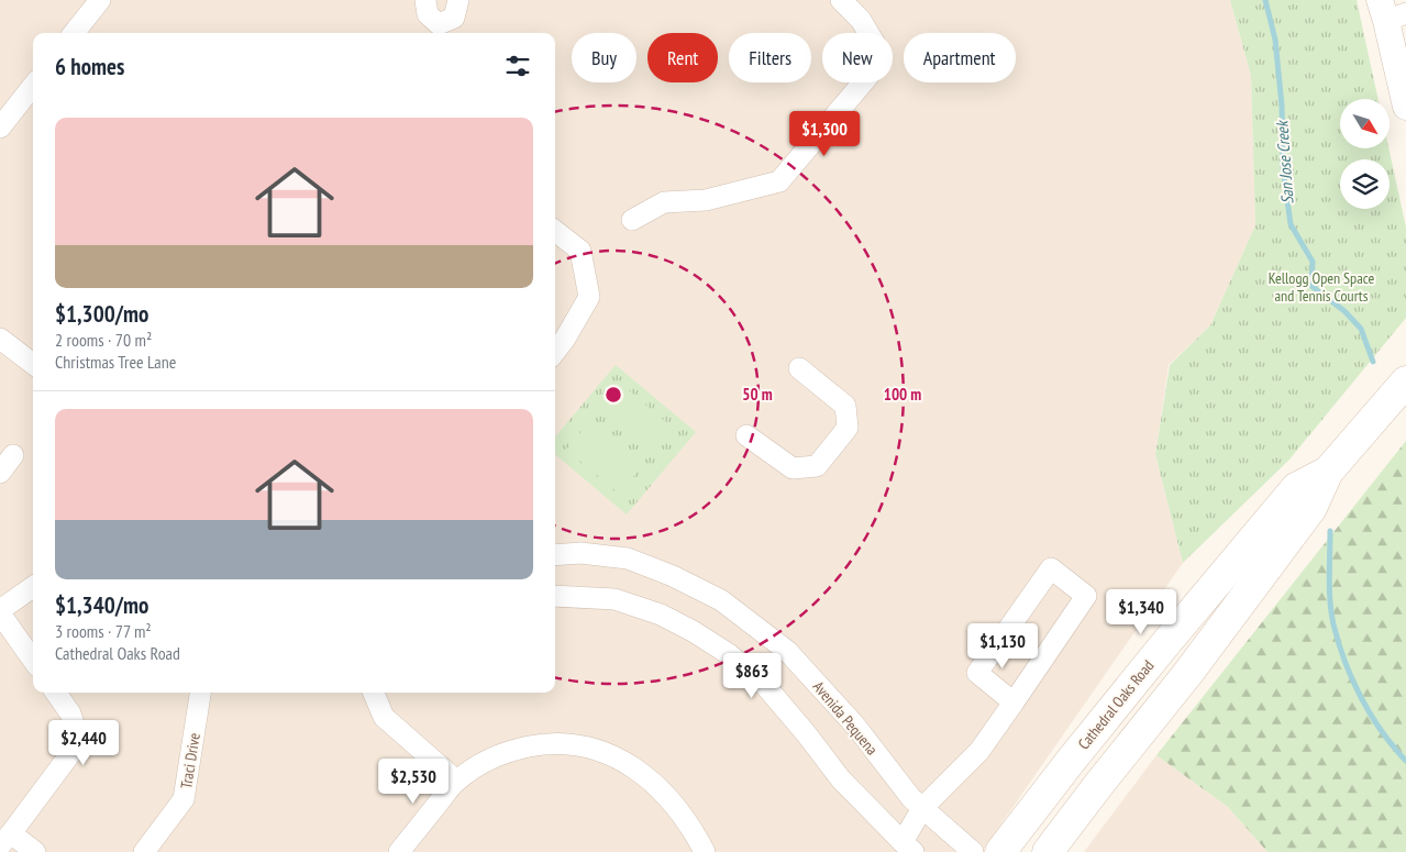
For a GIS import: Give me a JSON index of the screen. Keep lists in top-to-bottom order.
{
  "streets": {
    "main road": ["Cathedral Oaks Road"],
    "street": ["Avenida Pequena", "Traci Drive"]
  },
  "water": ["San Jose Creek"],
  "parks": ["Kellogg Open Space and Tennis Courts"],
  "north": "bottom right",
  "page": {
    "chip": [
      "Buy",
      "Rent",
      "Filters",
      "New",
      "Apartment"
    ],
    "heading": "6 homes",
    "list": [
      {
        "name": "$1,300/mo",
        "note": "2 rooms · 70 m² · Christmas Tree Lane"
      },
      {
        "name": "$1,340/mo",
        "note": "3 rooms · 77 m² · Cathedral Oaks Road"
      }
    ],
    "price": [
      "$1,300",
      "$1,340",
      "$1,130",
      "$863",
      "$2,440",
      "$2,530"
    ]
  },
  "rings": ["50 m", "100 m"]
}
